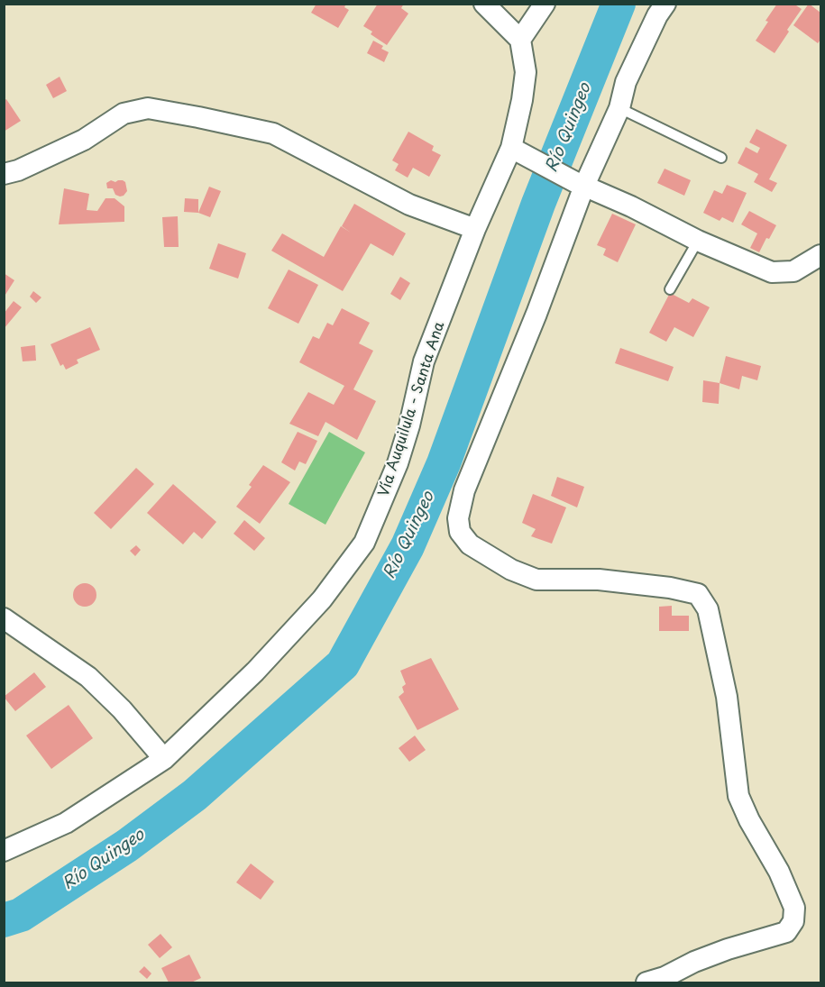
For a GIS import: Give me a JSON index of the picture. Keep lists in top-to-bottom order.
{
  "streets": {
    "street": ["Vía Auquilula - Santa Ana"]
  },
  "water": ["Río Quingeo"]
}
